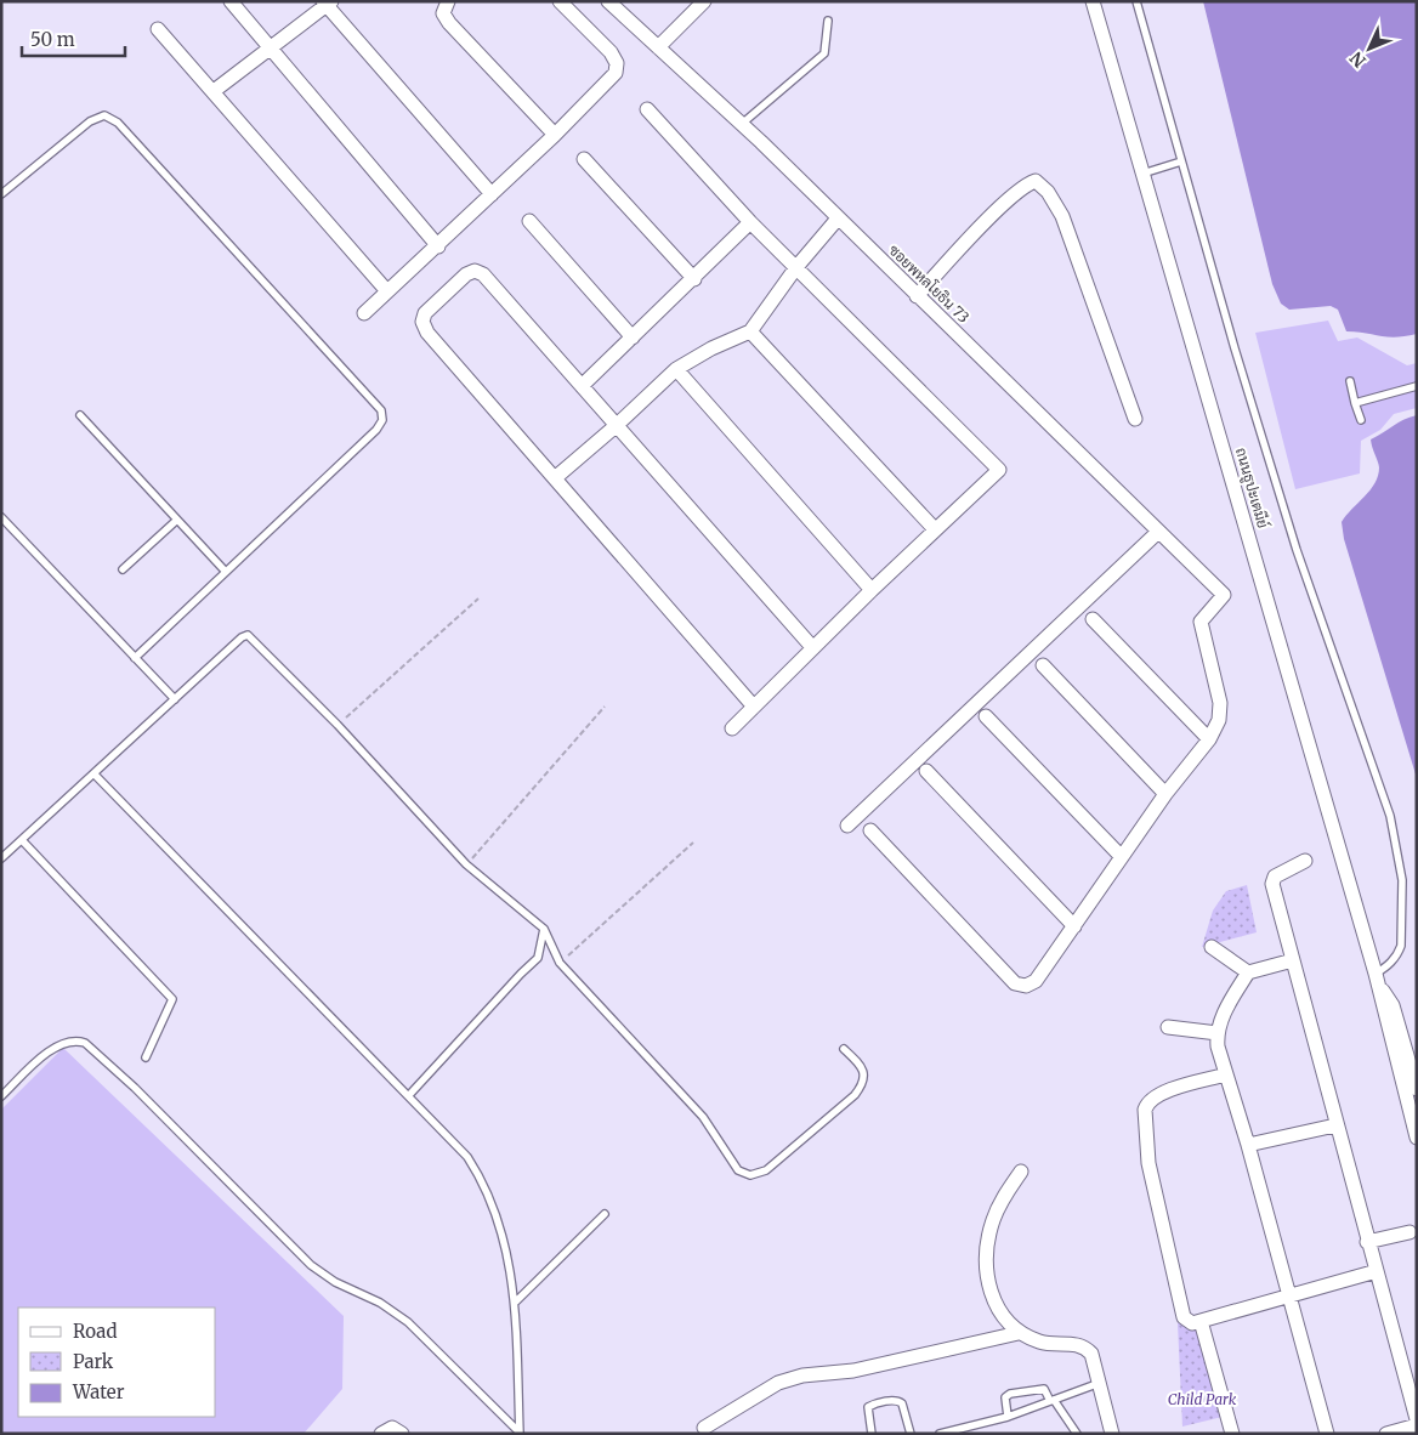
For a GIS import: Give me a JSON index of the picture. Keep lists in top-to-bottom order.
{
  "streets": {
    "street": ["ซอยพหลโยธิน 73", "ถนนธูปะเตมีย์"]
  },
  "parks": ["Child Park"],
  "legend": ["Road", "Park", "Water"],
  "scale_bar": "50 m",
  "north": "bottom left"
}
